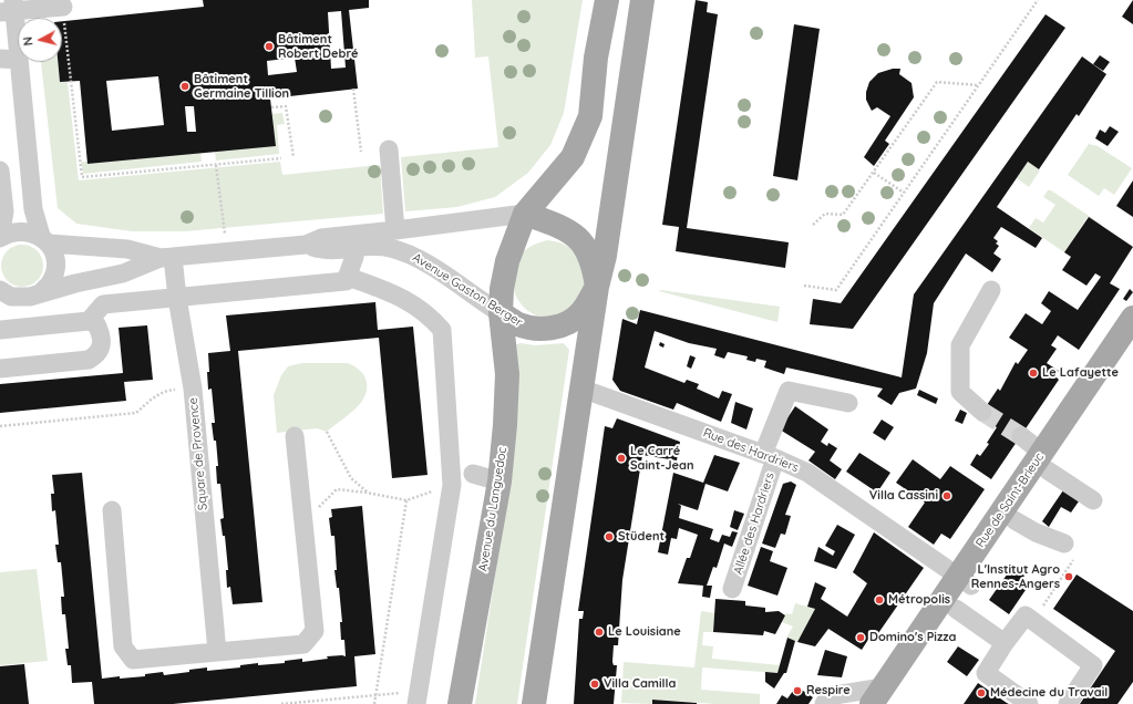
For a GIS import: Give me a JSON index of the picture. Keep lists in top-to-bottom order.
{
  "streets": {
    "main road": ["Avenue Gaston Berger", "Rue de Saint-Brieuc", "Avenue du Languedoc"],
    "street": ["Rue des Hardriers", "Square de Provence", "Allée des Hardriers"]
  },
  "crossings": [
    ["Avenue Gaston Berger", "Square de Provence"],
    ["Avenue Gaston Berger", "Avenue du Languedoc"],
    ["Rue des Hardriers", "Rue de Saint-Brieuc"],
    ["Rue des Hardriers", "Allée des Hardriers"]
  ],
  "places": [
    "Bâtiment Robert Debré",
    "Bâtiment Germaine Tillion",
    "Le Lafayette",
    "Le Carré Saint-Jean",
    "Villa Cassini",
    "Stüdent",
    "L'Institut Agro Rennes-Angers",
    "Métropolis",
    "Le Louisiane",
    "Domino's Pizza",
    "Villa Camilla",
    "Respire",
    "Médecine du Travail"
  ],
  "north": "left"
}
